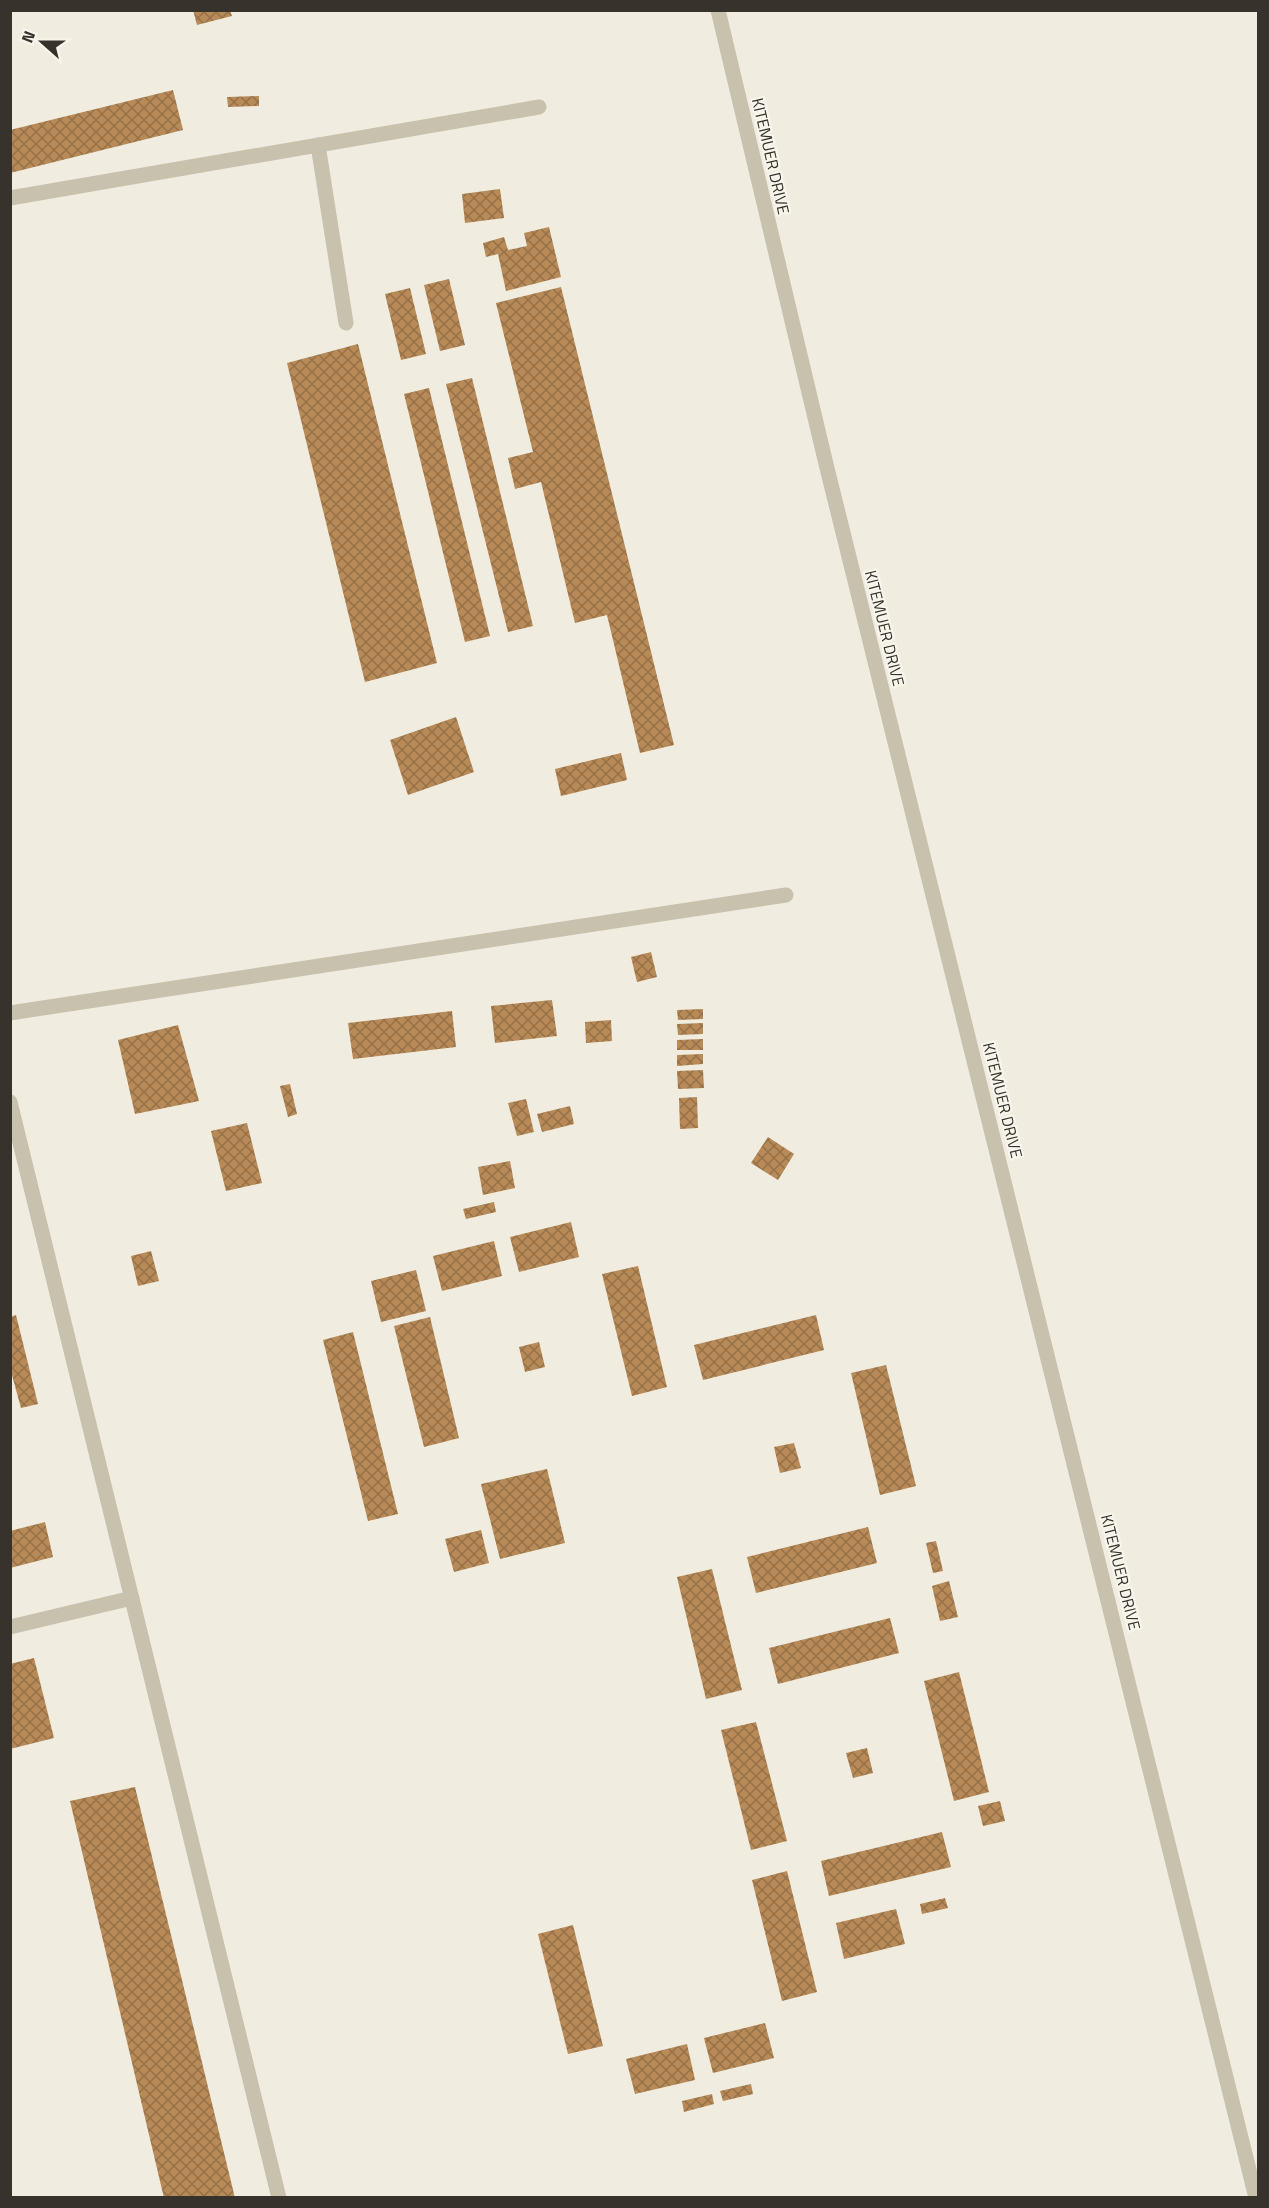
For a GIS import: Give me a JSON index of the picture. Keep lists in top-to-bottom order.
{
  "streets": {
    "street": ["KITEMUER DRIVE"]
  },
  "north": "left"
}
